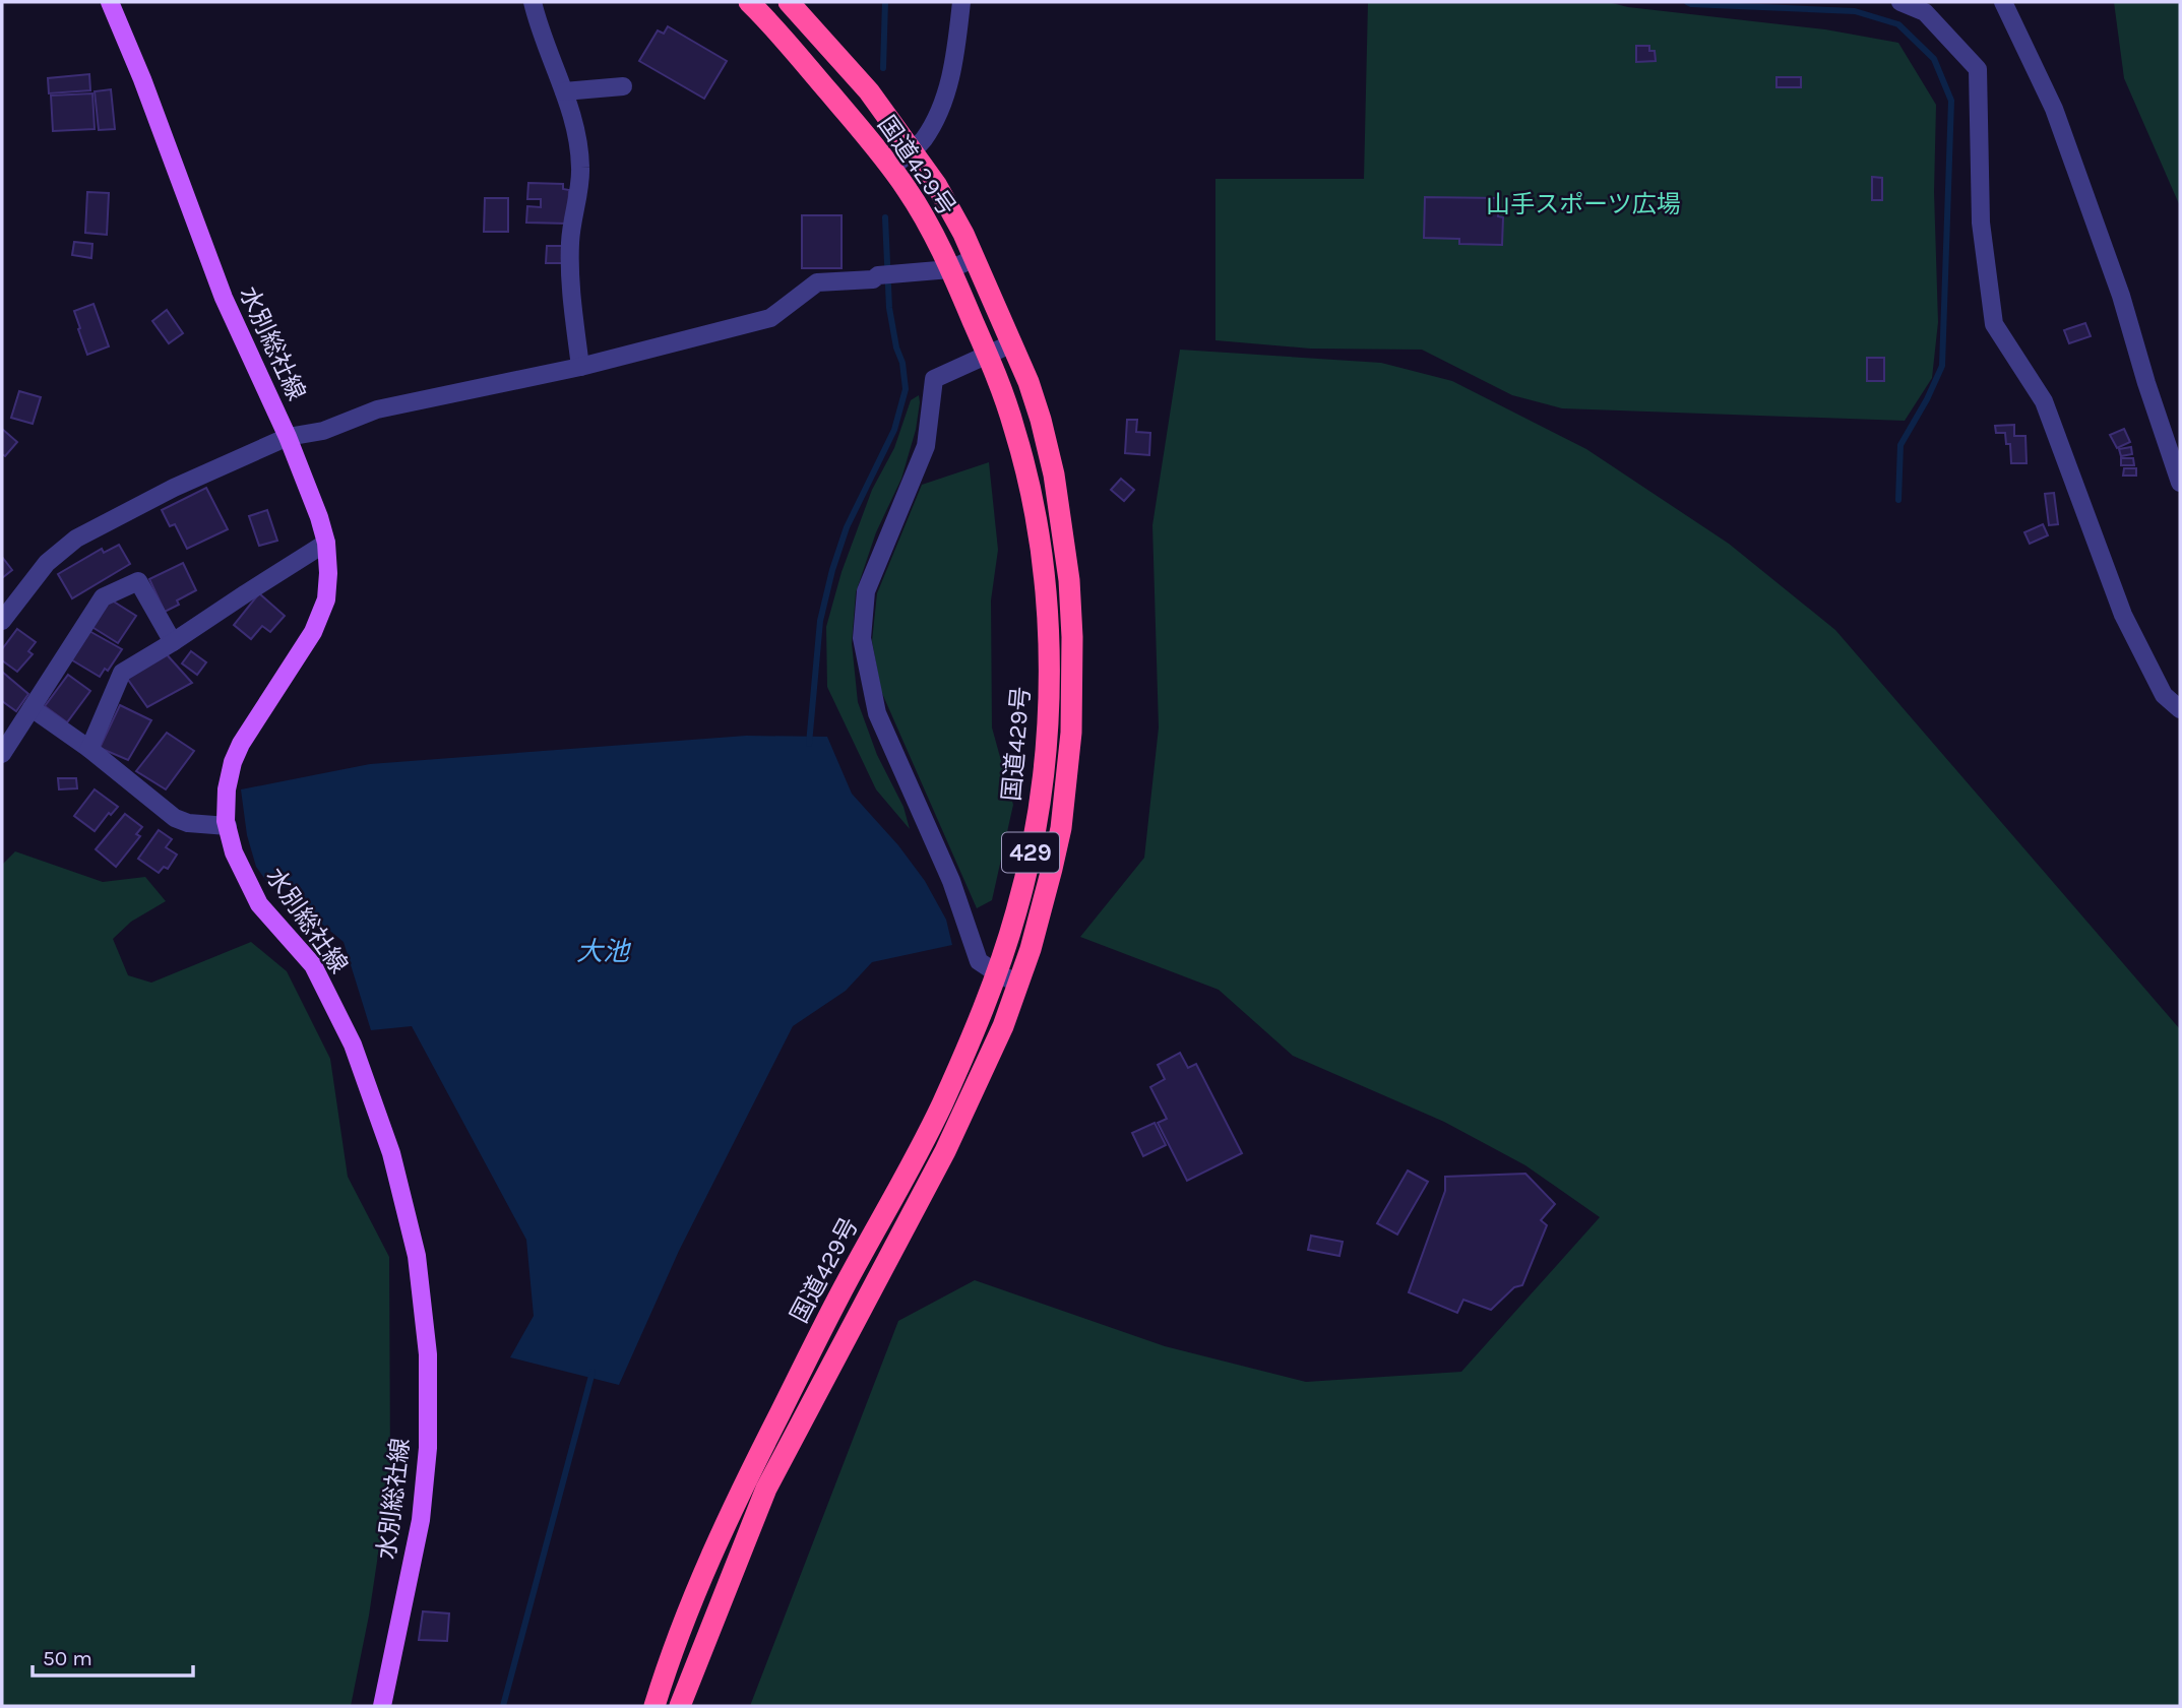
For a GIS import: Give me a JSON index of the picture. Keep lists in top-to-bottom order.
{
  "streets": {
    "highway": ["国道429号", "429"],
    "main road": ["水別総社線"]
  },
  "water": ["大池"],
  "parks": ["山手スポーツ広場"],
  "scale_bar": "50 m"
}
